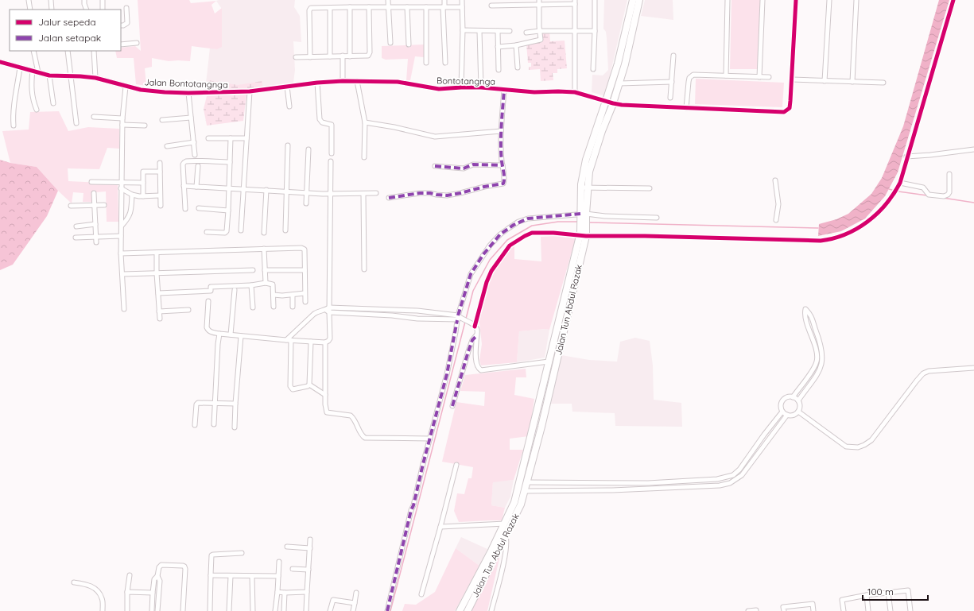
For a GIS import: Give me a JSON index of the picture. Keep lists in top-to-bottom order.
{
  "streets": {
    "main road": ["Jalan Tun Abdul Razak"],
    "street": ["Bontotangnga", "Jalan Bontotangnga"]
  },
  "crossings": [
    ["Bontotangnga", "Jalan Bontotangnga"]
  ],
  "legend": ["Jalur sepeda", "Jalan setapak"],
  "scale_bar": "100 m"
}
